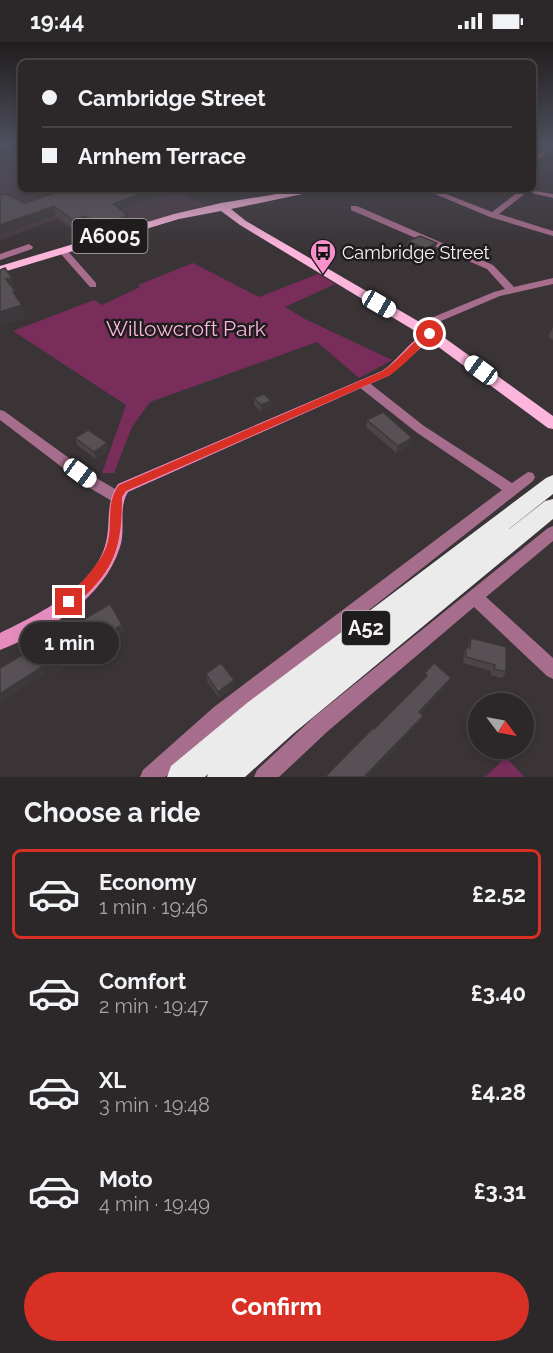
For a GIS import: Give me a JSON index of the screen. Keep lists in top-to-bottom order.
{
  "streets": {
    "highway": ["A52"],
    "main road": ["A6005"]
  },
  "parks": ["Willowcroft Park"],
  "places": {
    "bus stop": ["Cambridge Street"]
  },
  "north": "bottom right",
  "page": {
    "status": "19:44",
    "banner": ["Cambridge Street", "Arnhem Terrace"],
    "bubble": "1 min",
    "heading": "Choose a ride",
    "list": [
      {
        "name": "Economy",
        "note": "1 min · 19:46",
        "value": "£2.52"
      },
      {
        "name": "Comfort",
        "note": "2 min · 19:47",
        "value": "£3.40"
      },
      {
        "name": "XL",
        "note": "3 min · 19:48",
        "value": "£4.28"
      },
      {
        "name": "Moto",
        "note": "4 min · 19:49",
        "value": "£3.31"
      }
    ],
    "buttons": "Confirm"
  }
}
